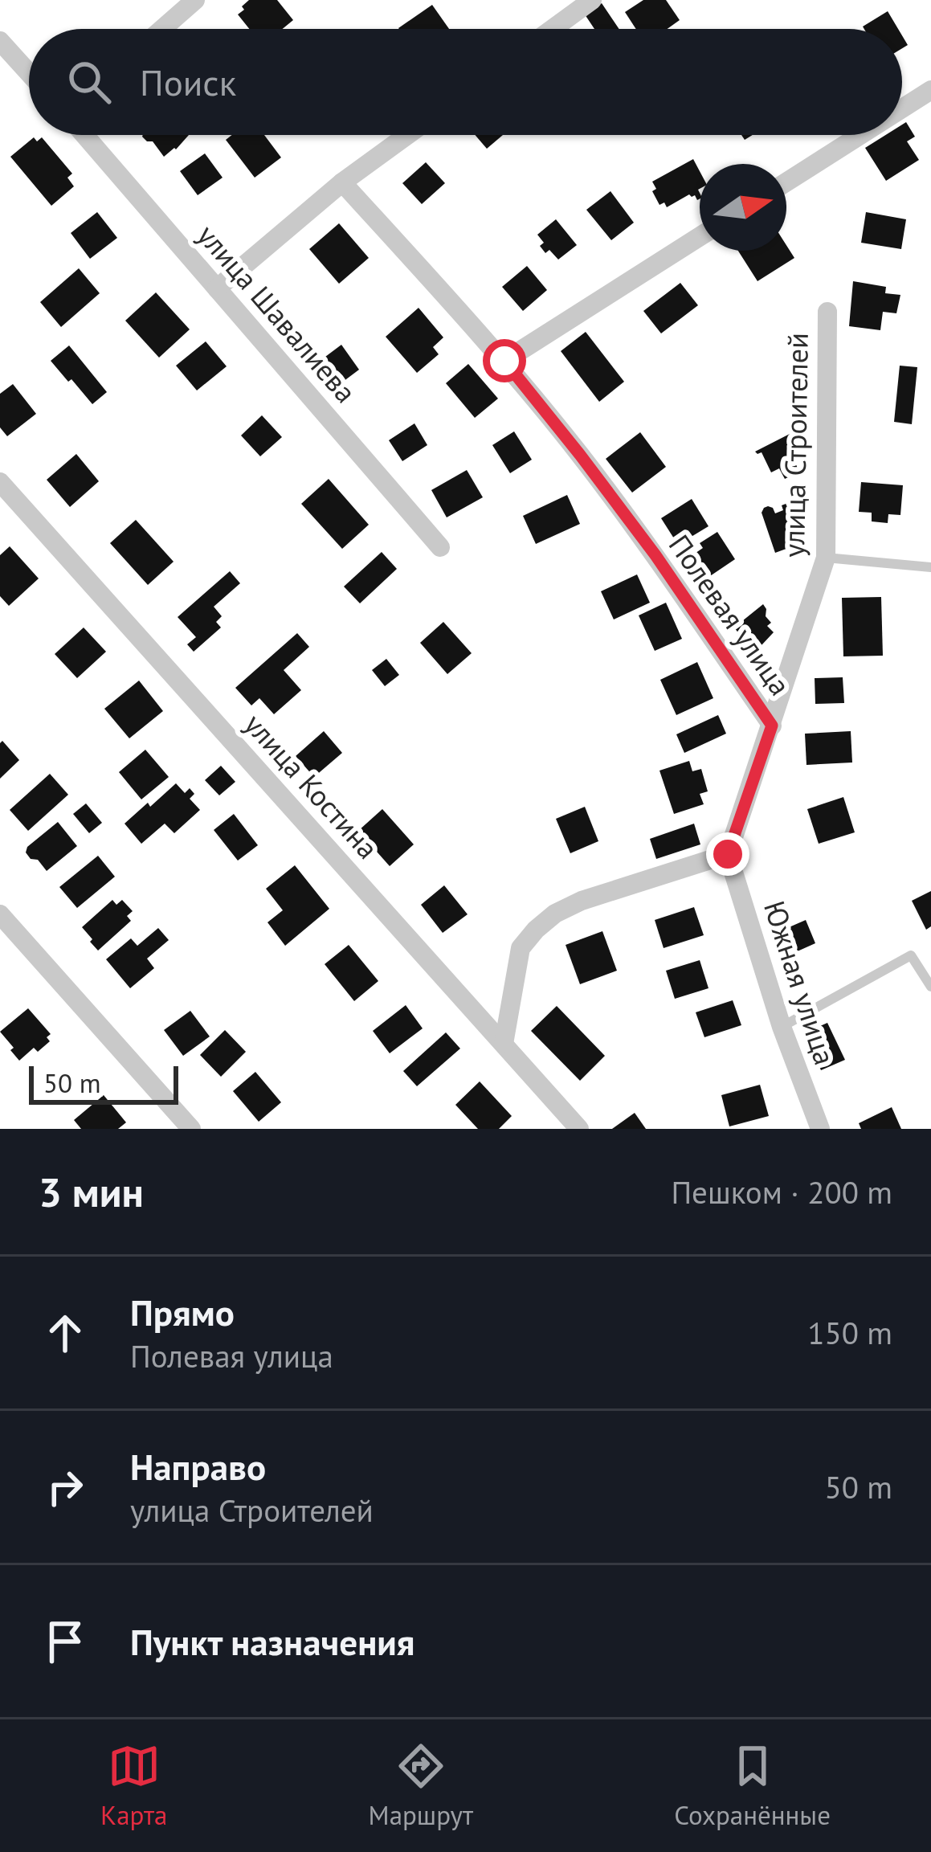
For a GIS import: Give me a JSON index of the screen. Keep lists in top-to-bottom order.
{
  "streets": {
    "street": [
      "улица Шавалиева",
      "улица Строителей",
      "Полевая улица",
      "улица Костина",
      "Южная улица"
    ]
  },
  "crossings": [
    ["улица Строителей", "Полевая улица"],
    ["улица Строителей", "Южная улица"]
  ],
  "scale_bar": "50 m",
  "north": "right",
  "page": {
    "search": "Поиск",
    "scale": "50 m",
    "heading": ["3 мин", "Пешком · 200 m"],
    "list": [
      ["Прямо", "Полевая улица", "150 m"],
      ["Направо", "улица Строителей", "50 m"],
      "Пункт назначения"
    ],
    "nav": ["Карта", "Маршрут", "Сохранённые"]
  }
}
